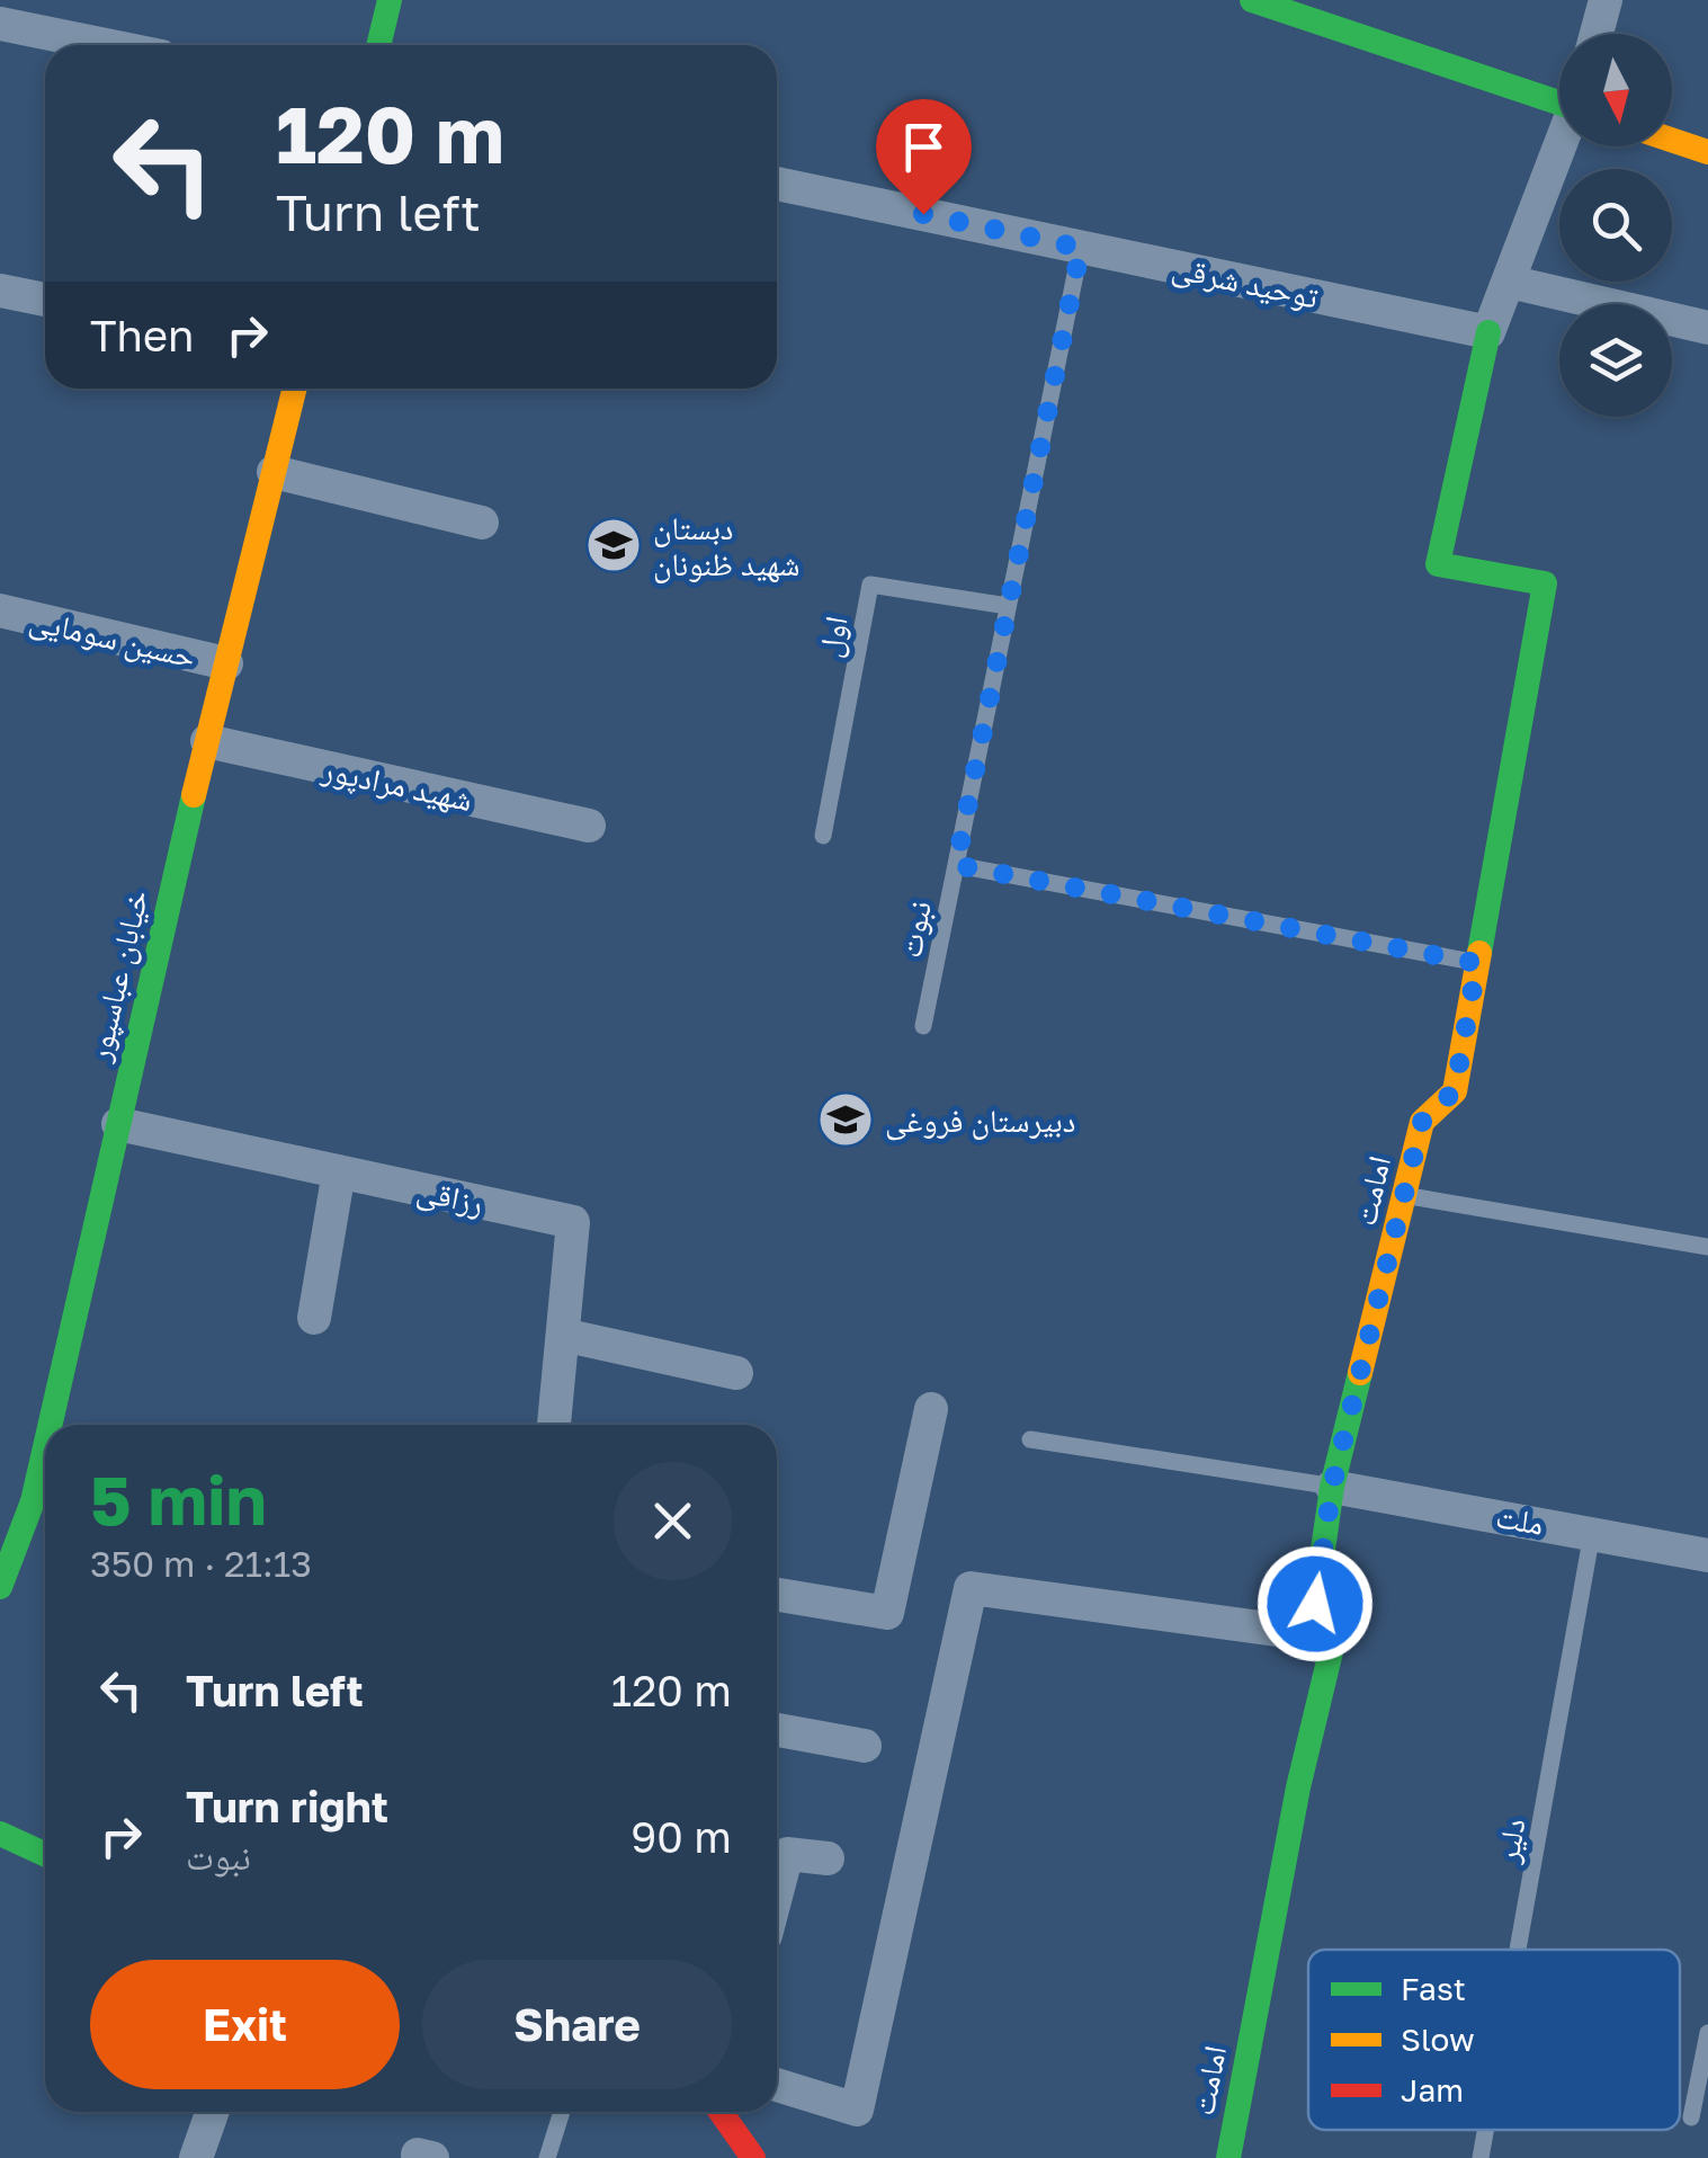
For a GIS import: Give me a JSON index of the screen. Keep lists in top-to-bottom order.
{
  "streets": {
    "street": [
      "توحید شرقی",
      "حسین سومایی",
      "شهید مرادپور",
      "خیابان عباسپور",
      "امامت",
      "رزاقی",
      "ملت"
    ],
    "lane": ["اول", "نبوت", "دلیر"]
  },
  "crossings": [
    ["توحید شرقی", "نبوت"],
    ["توحید شرقی", "امامت"],
    ["اول", "نبوت"],
    ["حسین سومایی", "خیابان عباسپور"],
    ["شهید مرادپور", "خیابان عباسپور"],
    ["خیابان عباسپور", "رزاقی"],
    ["امامت", "ملت"],
    ["ملت", "دلیر"]
  ],
  "places": {
    "school or university": ["دبستان شهید ظنونان", "دبیرستان فروغی"]
  },
  "legend": ["Fast", "Slow", "Jam"],
  "north": "bottom",
  "page": {
    "turn": ["120 m", "Turn left"],
    "then": "Then",
    "heading": ["5 min", "350 m · 21:13"],
    "list": [
      {
        "name": "Turn left",
        "value": "120 m"
      },
      {
        "name": "Turn right",
        "note": "نبوت",
        "value": "90 m"
      }
    ],
    "buttons": ["Exit", "Share"]
  }
}
